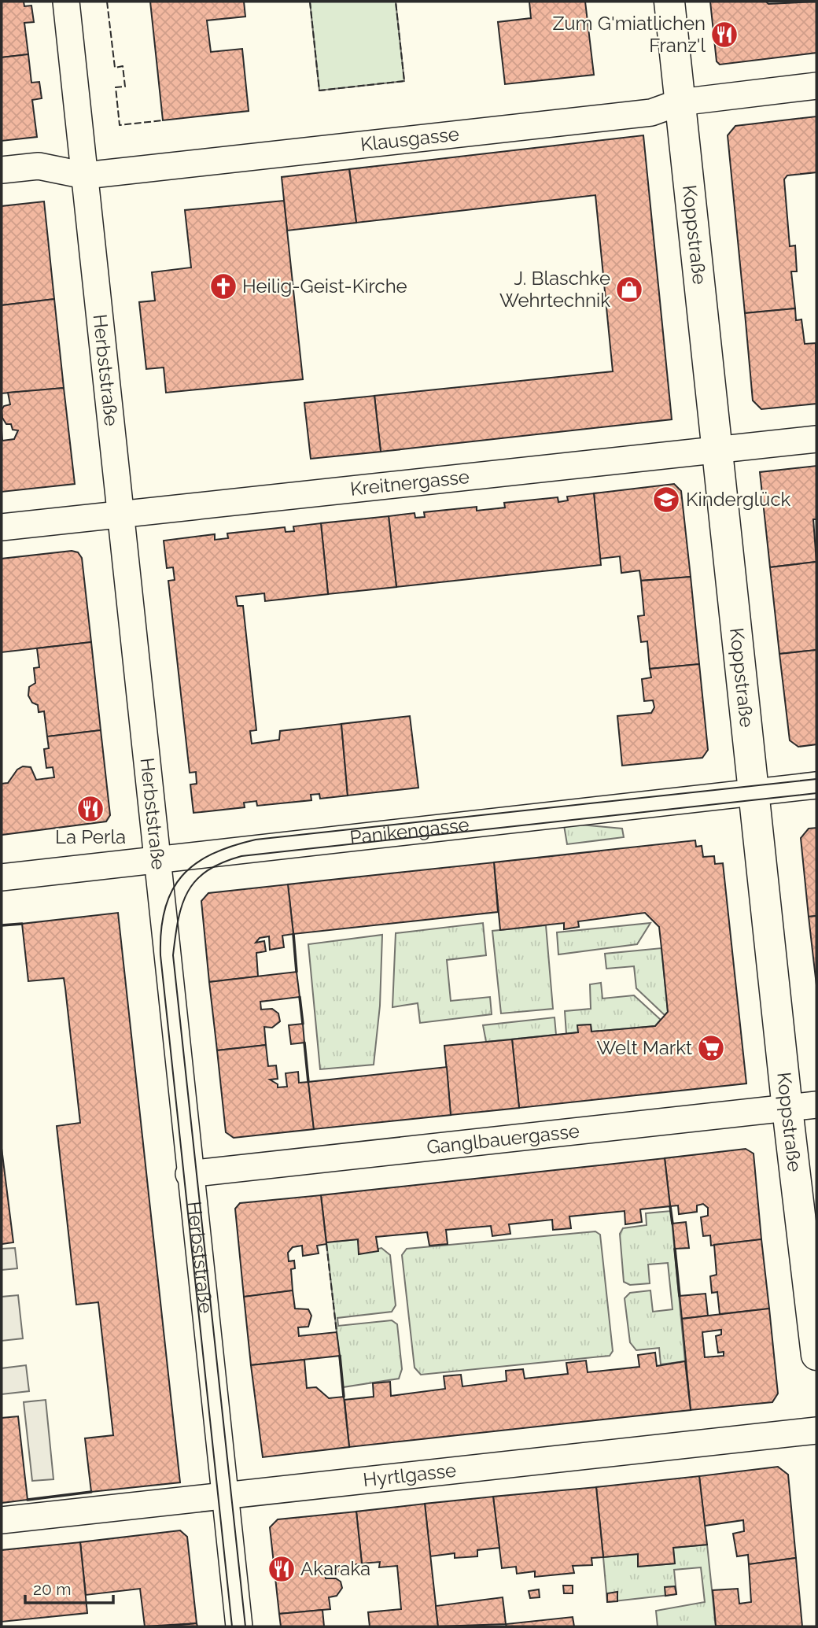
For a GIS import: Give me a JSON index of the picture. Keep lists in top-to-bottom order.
{
  "streets": {
    "main road": ["Koppstraße"],
    "street": [
      "Klausgasse",
      "Herbststraße",
      "Kreitnergasse",
      "Panikengasse",
      "Ganglbauergasse",
      "Hyrtlgasse"
    ]
  },
  "crossings": [
    ["Klausgasse", "Koppstraße"],
    ["Klausgasse", "Herbststraße"],
    ["Koppstraße", "Kreitnergasse"],
    ["Koppstraße", "Panikengasse"],
    ["Koppstraße", "Ganglbauergasse"],
    ["Herbststraße", "Kreitnergasse"],
    ["Herbststraße", "Panikengasse"],
    ["Herbststraße", "Ganglbauergasse"],
    ["Herbststraße", "Hyrtlgasse"]
  ],
  "places": {
    "restaurant": ["Zum G'miatlichen Franz'l", "La Perla", "Akaraka"],
    "church": ["Heilig-Geist-Kirche"],
    "shop": ["J. Blaschke Wehrtechnik"],
    "school or university": ["Kinderglück"],
    "supermarket": ["Welt Markt"]
  },
  "scale_bar": "20 m"
}
